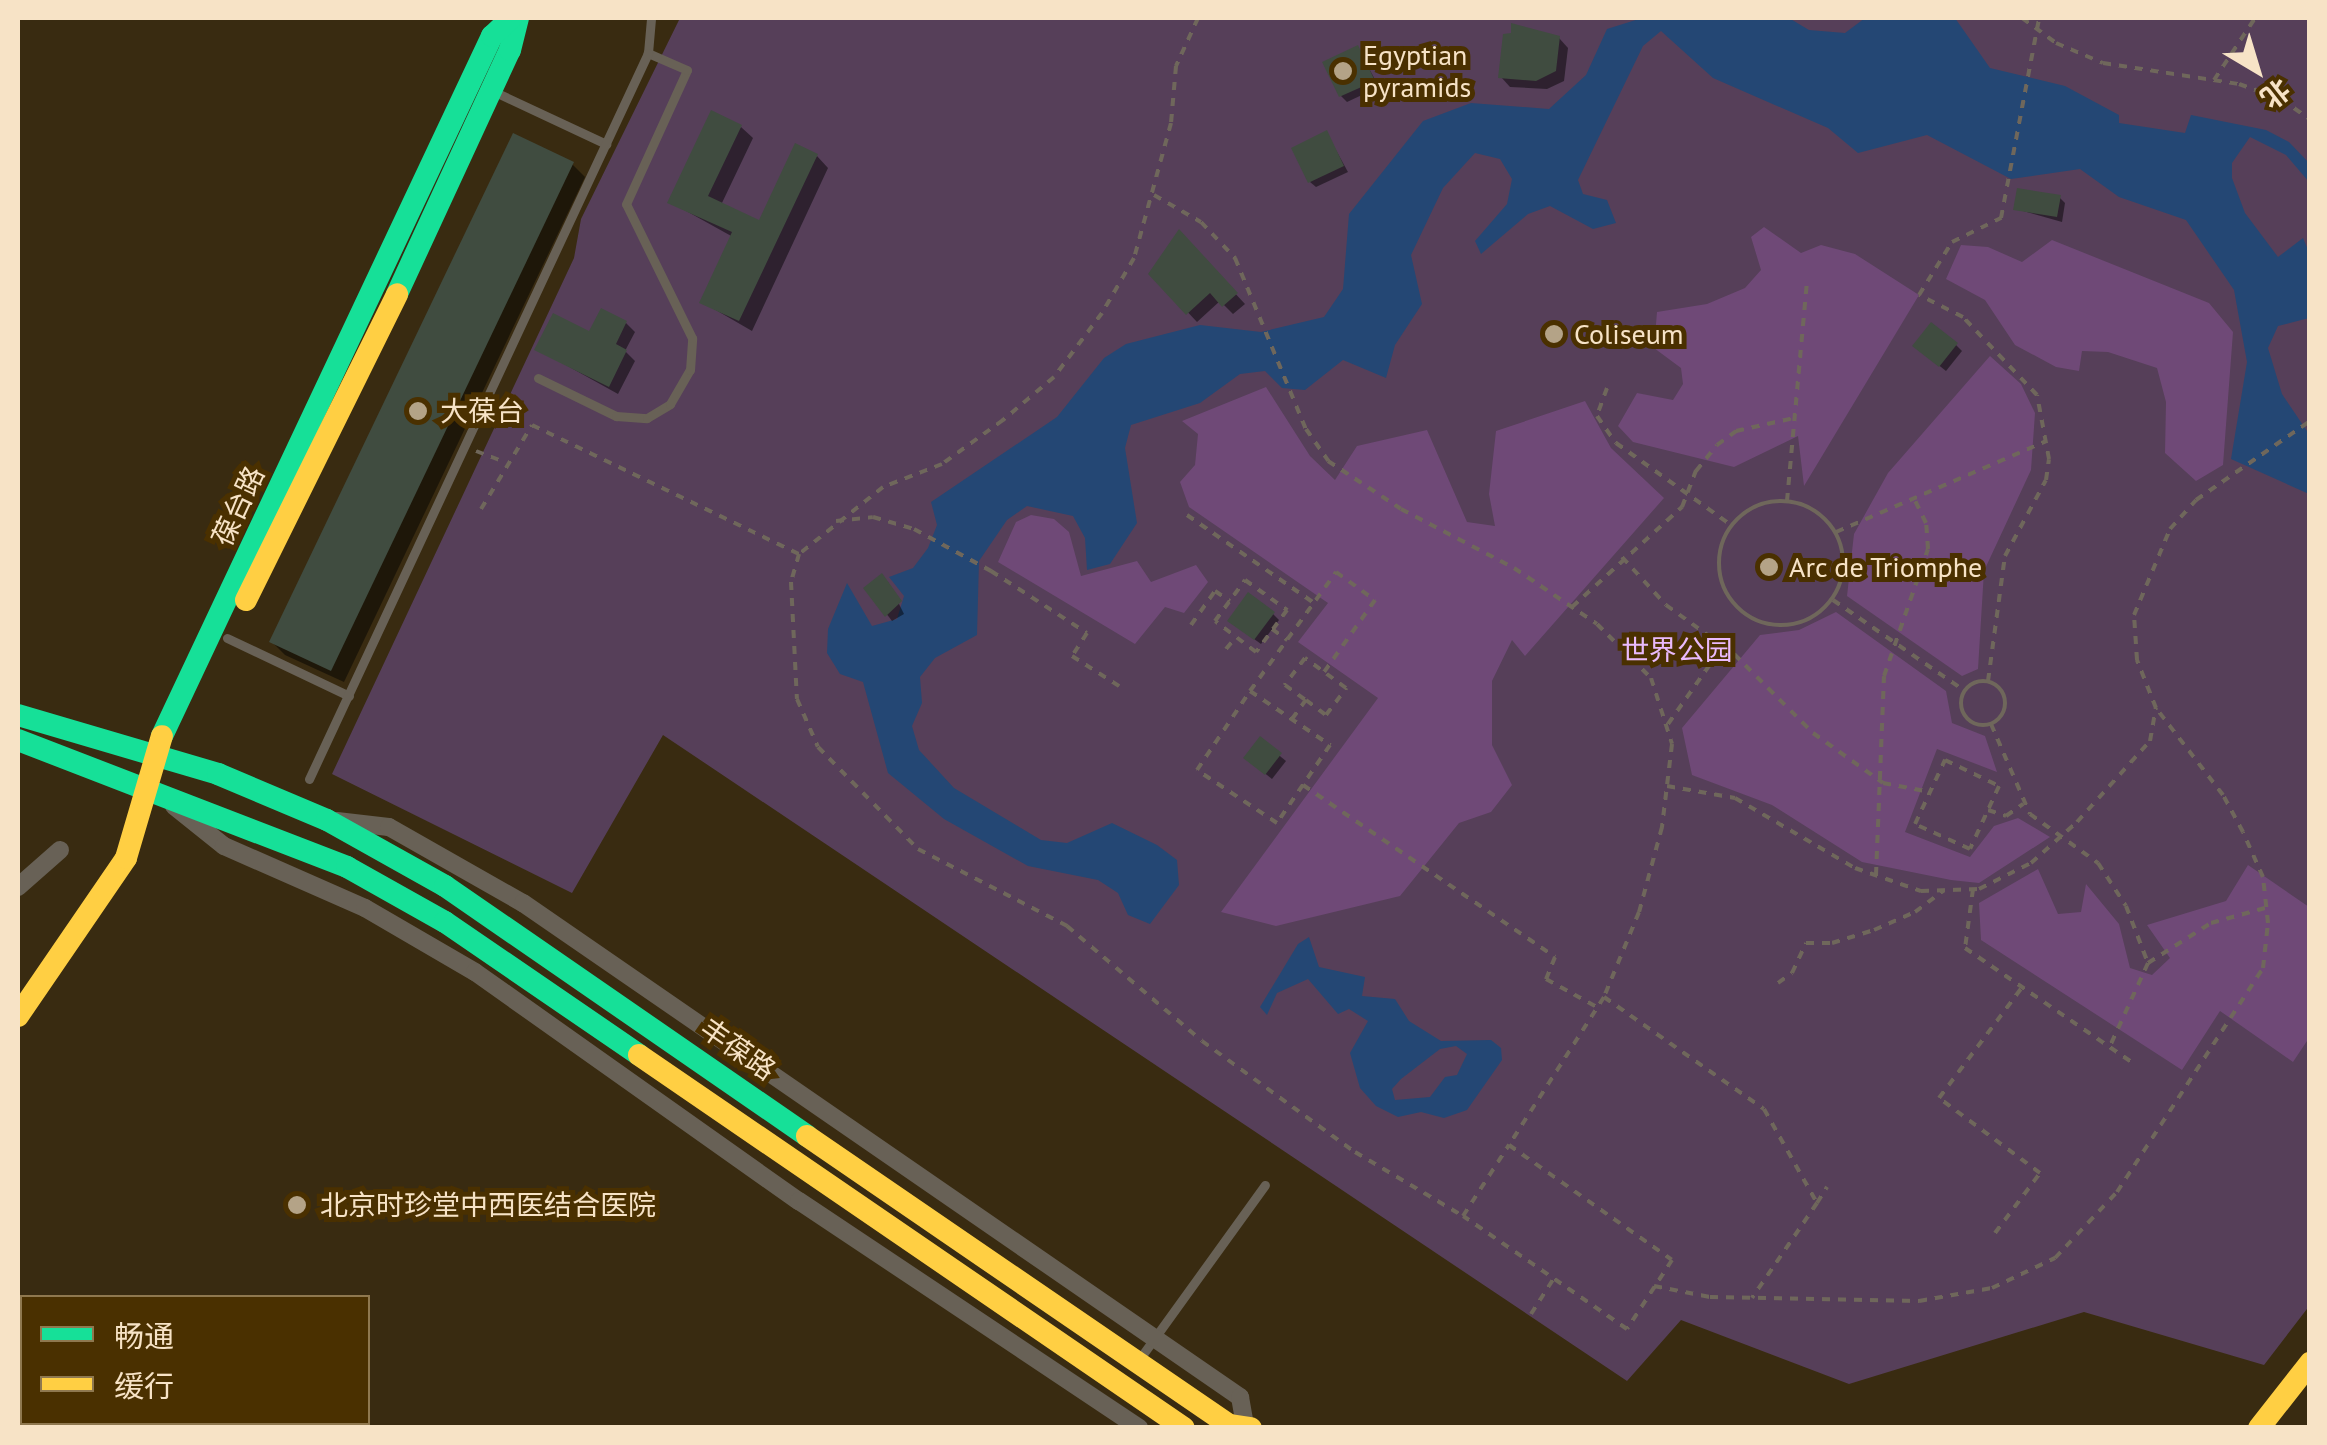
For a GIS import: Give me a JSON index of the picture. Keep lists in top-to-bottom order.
{
  "streets": {
    "main road": ["葆台路", "丰葆路"]
  },
  "crossings": [
    ["葆台路", "丰葆路"]
  ],
  "parks": ["世界公园"],
  "places": [
    "Egyptian pyramids",
    "Coliseum",
    "大葆台",
    "Arc de Triomphe",
    "北京时珍堂中西医结合医院"
  ],
  "legend": ["畅通", "缓行"],
  "north": "bottom right"
}
